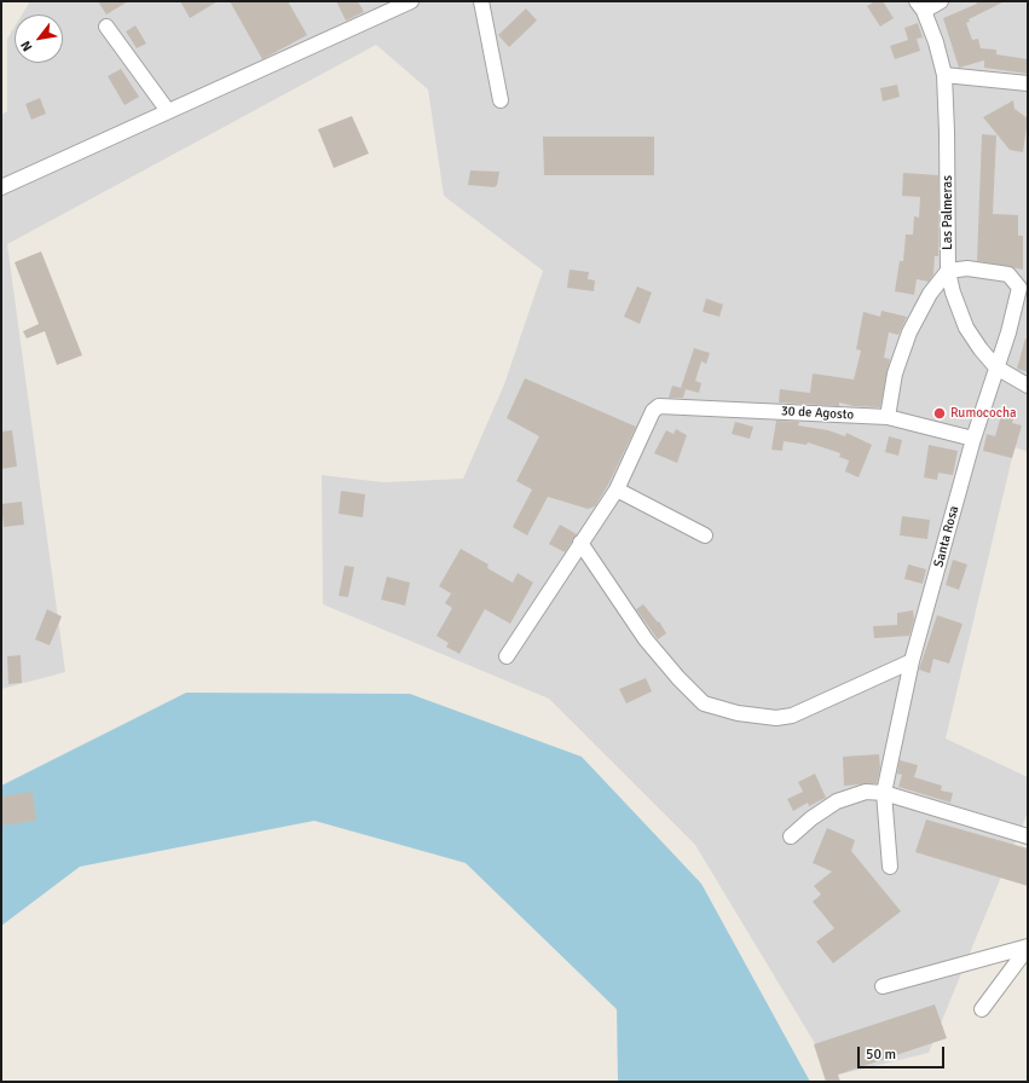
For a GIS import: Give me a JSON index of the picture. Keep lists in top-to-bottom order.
{
  "streets": {
    "street": ["Las Palmeras", "30 de Agosto", "Santa Rosa"]
  },
  "crossings": [
    ["Las Palmeras", "Santa Rosa"],
    ["30 de Agosto", "Santa Rosa"]
  ],
  "places": ["Rumococha"],
  "scale_bar": "50 m",
  "north": "bottom left"
}
